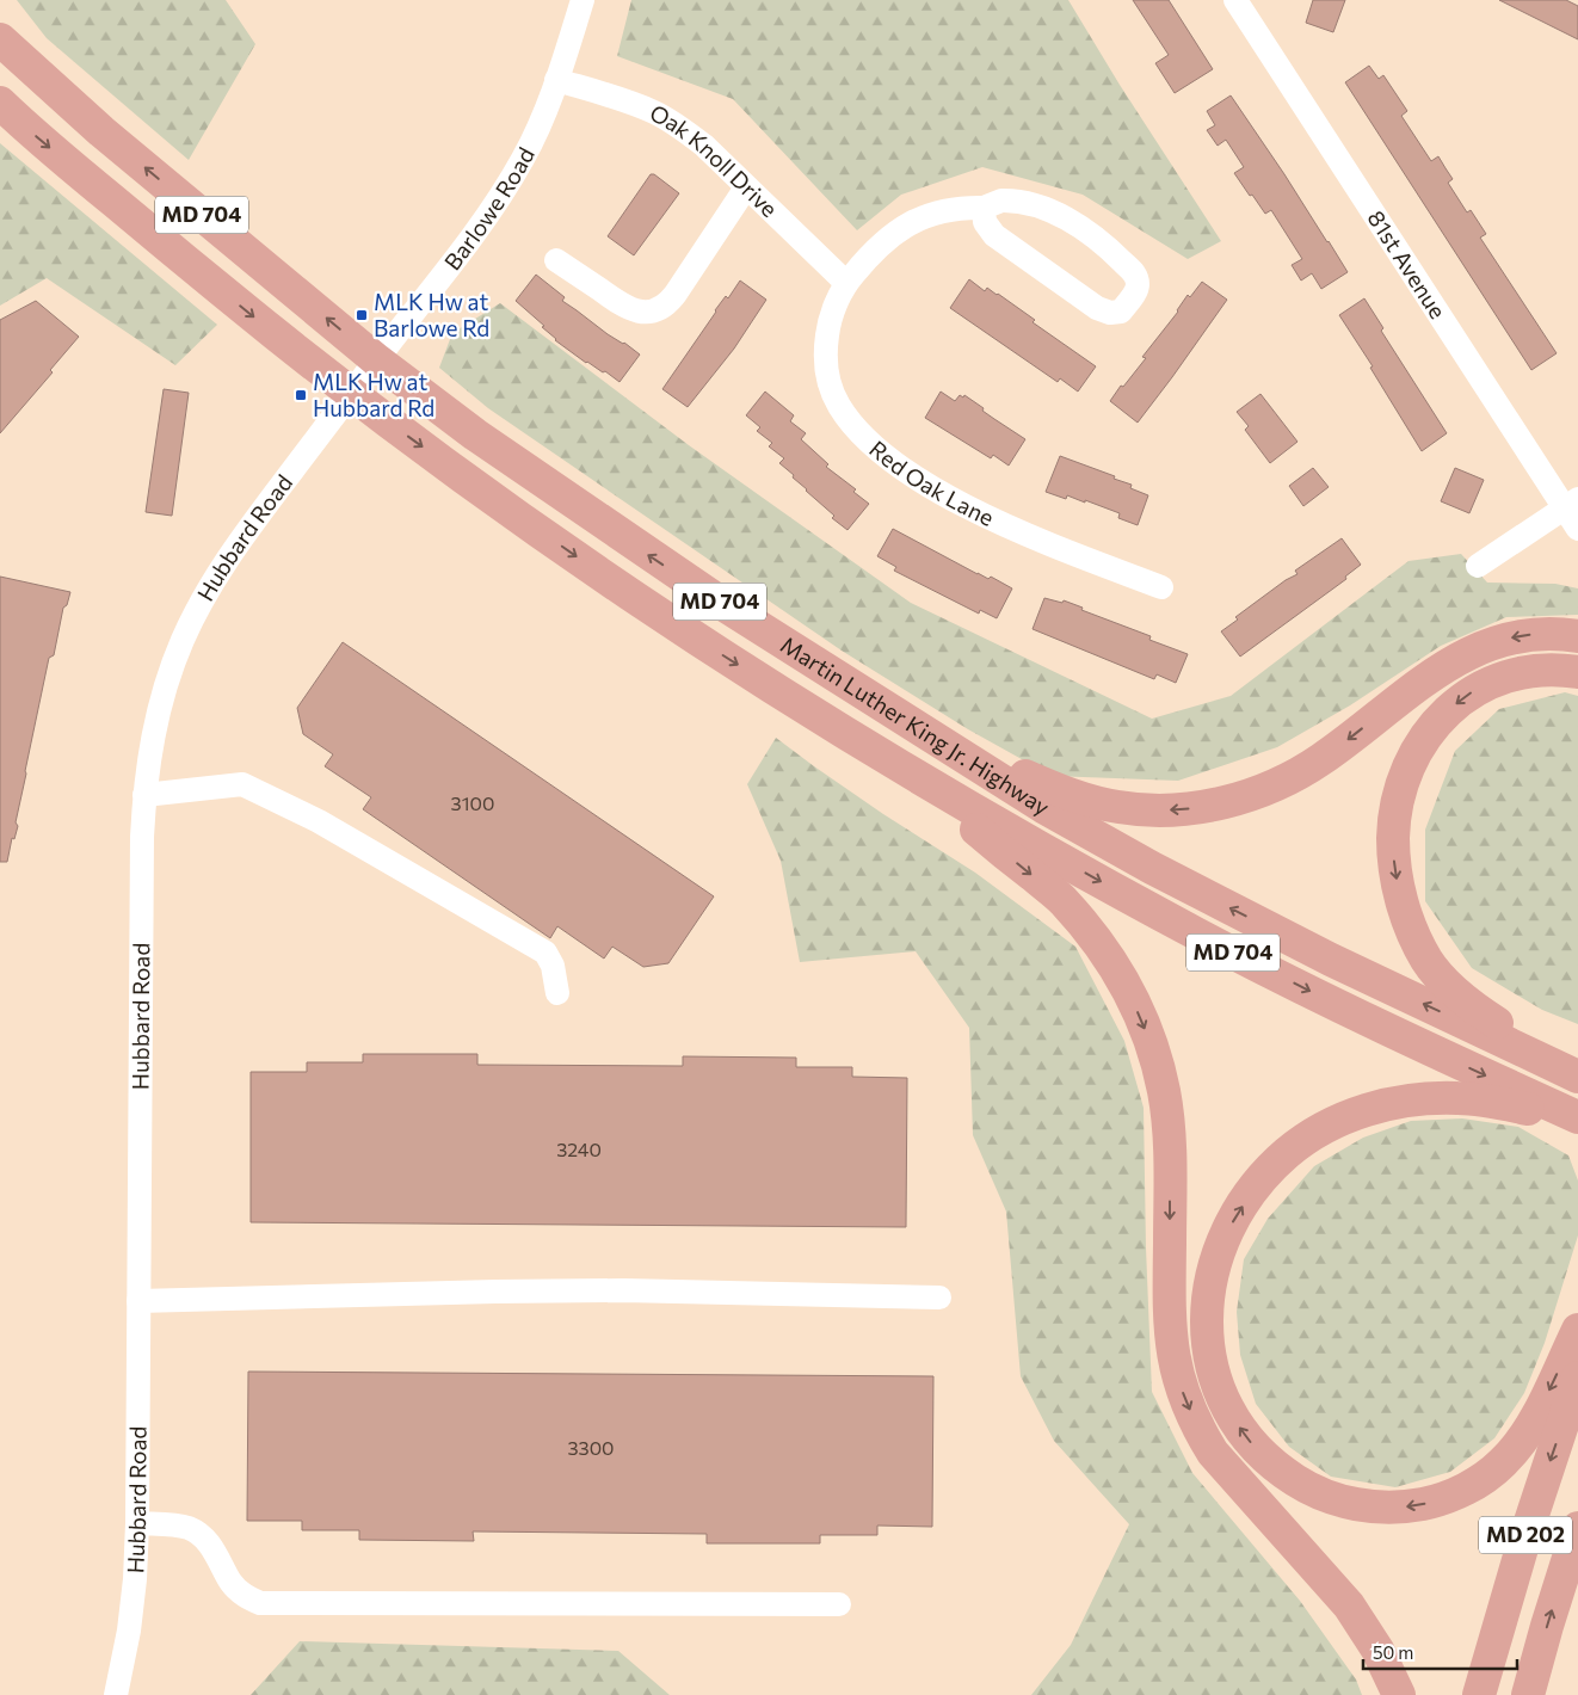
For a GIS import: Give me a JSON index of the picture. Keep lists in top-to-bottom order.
{
  "streets": {
    "main road": ["MD 704", "Martin Luther King Jr. Highway", "MD 202"],
    "street": [
      "Oak Knoll Drive",
      "Barlowe Road",
      "81st Avenue",
      "Red Oak Lane",
      "Hubbard Road"
    ]
  },
  "crossings": [
    ["Oak Knoll Drive", "Barlowe Road"],
    ["Oak Knoll Drive", "Red Oak Lane"],
    ["Barlowe Road", "Hubbard Road"],
    ["Barlowe Road", "Martin Luther King Jr. Highway"],
    ["Hubbard Road", "Martin Luther King Jr. Highway"]
  ],
  "places": {
    "transit": ["MLK Hw at Barlowe Rd", "MLK Hw at Hubbard Rd"]
  },
  "house_numbers": ["3100", "3240", "3300"],
  "scale_bar": "50 m"
}
